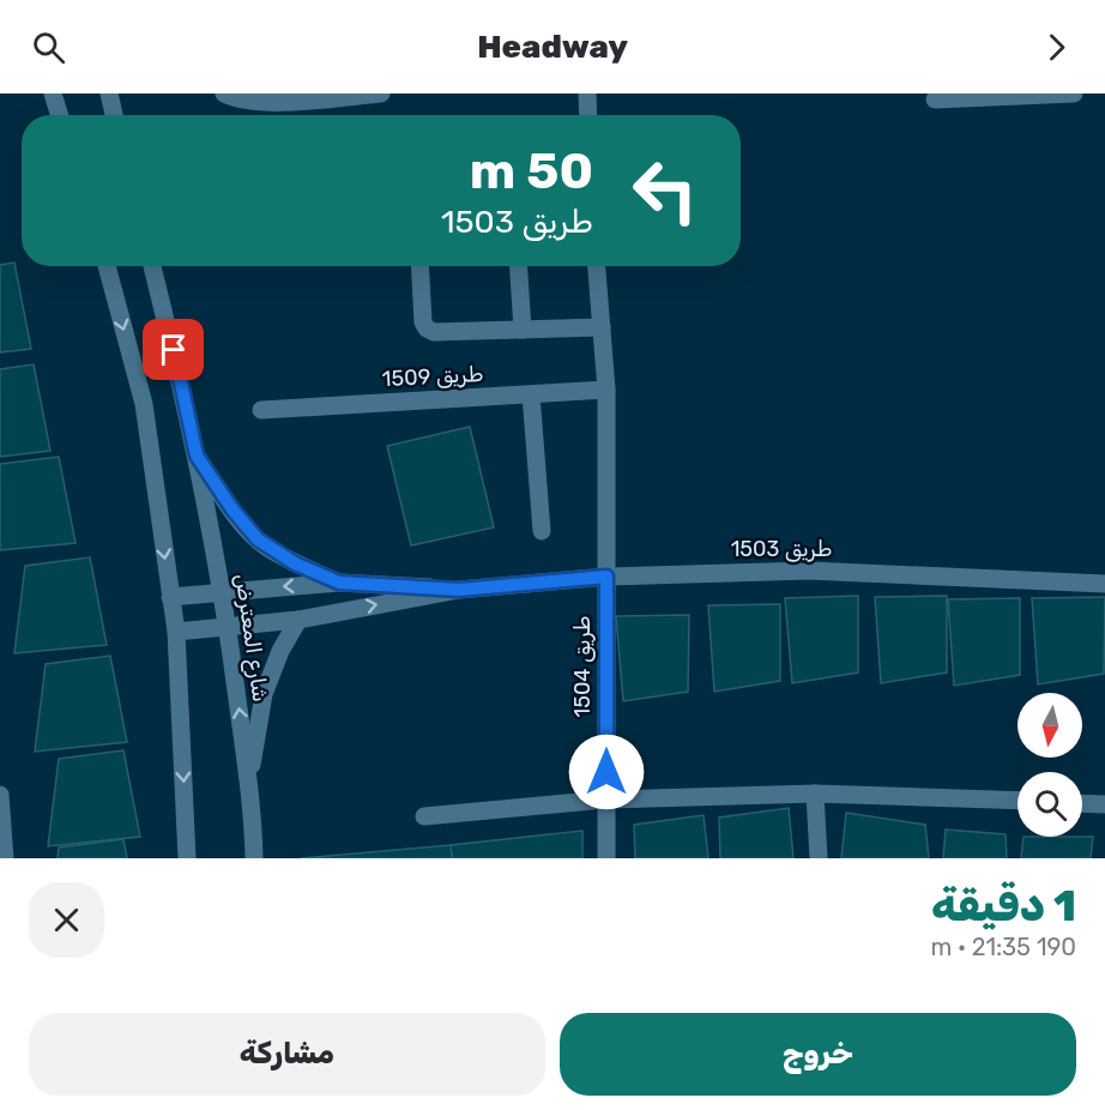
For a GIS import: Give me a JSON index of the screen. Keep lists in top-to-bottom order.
{
  "streets": {
    "street": [
      "طريق 1509",
      "طريق 1503",
      "شارع المعترض",
      "طريق 1504"
    ]
  },
  "crossings": [
    ["طريق 1503", "شارع المعترض"],
    ["طريق 1503", "طريق 1504"]
  ],
  "north": "bottom",
  "page": {
    "header": "Headway",
    "turn": ["50 m", "طريق 1503"],
    "heading": ["1 دقيقة", "190 m · 21:35"],
    "buttons": ["خروج", "مشاركة"]
  }
}
